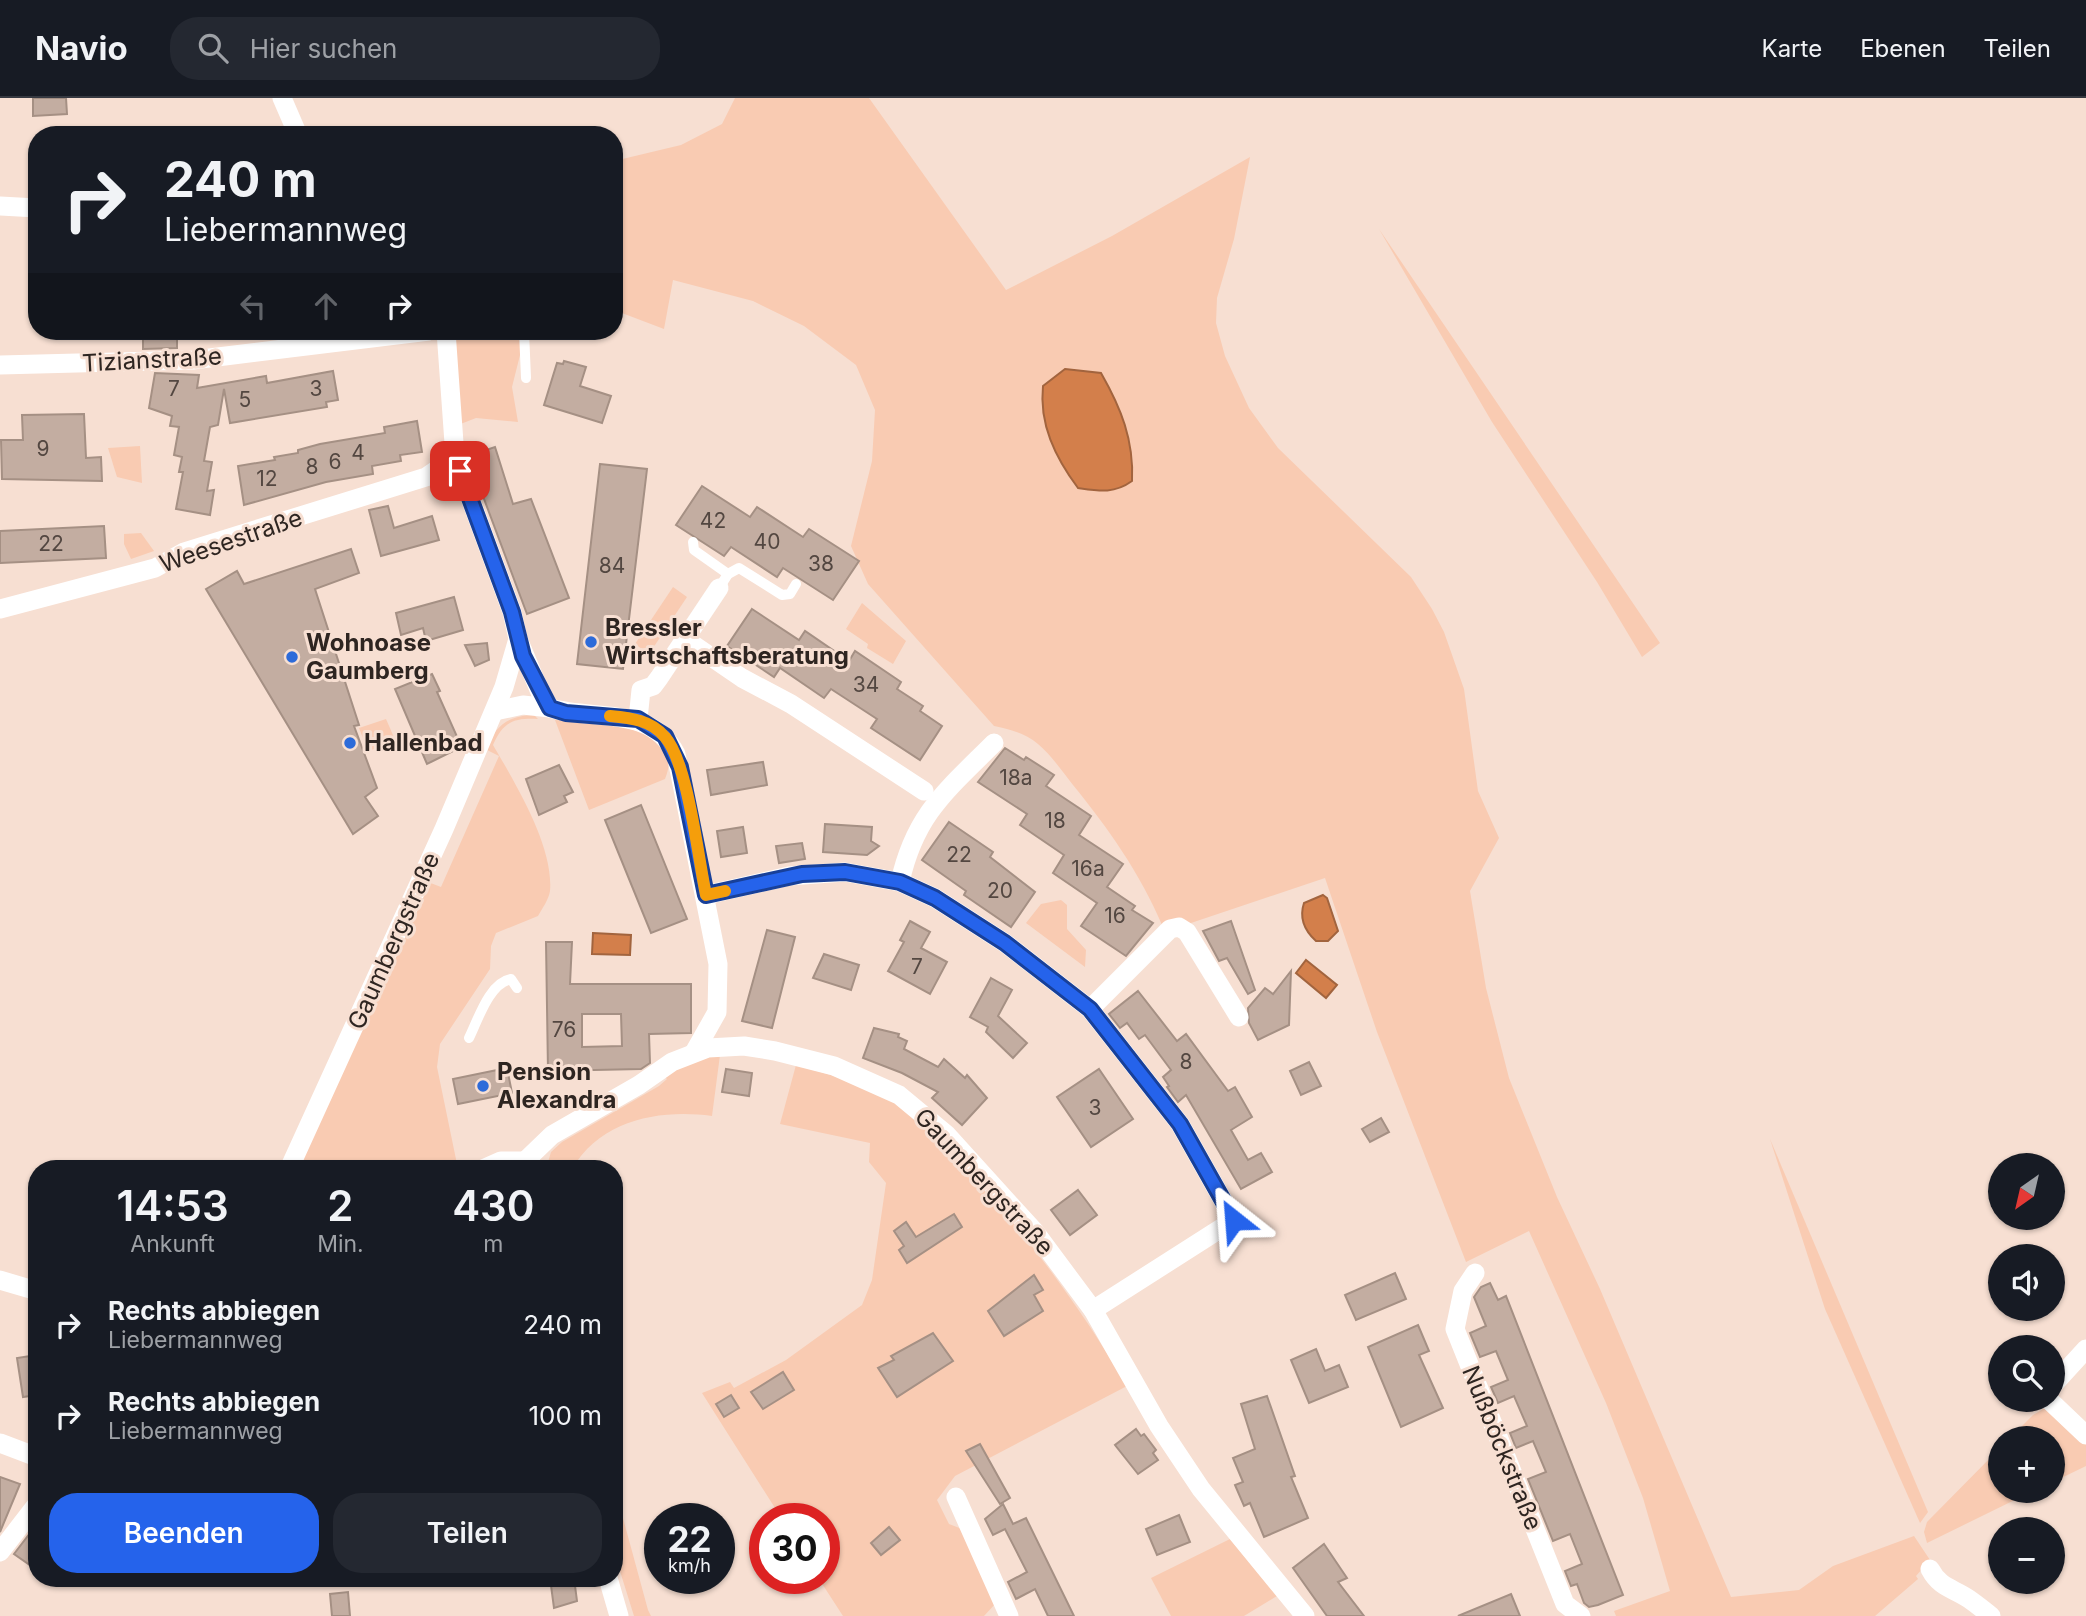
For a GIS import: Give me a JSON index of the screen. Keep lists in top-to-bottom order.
{
  "streets": {
    "street": [
      "Tizianstraße",
      "Weesestraße",
      "Gaumbergstraße",
      "Nußböckstraße"
    ]
  },
  "places": [
    "Bressler Wirtschaftsberatung",
    "Wohnoase Gaumberg",
    "Hallenbad",
    "Pension Alexandra"
  ],
  "house_numbers": [
    "7",
    "3",
    "5",
    "9",
    "4",
    "6",
    "8",
    "12",
    "42",
    "40",
    "22",
    "38",
    "84",
    "34",
    "18a",
    "18",
    "22",
    "16a",
    "20",
    "16",
    "7",
    "76",
    "8",
    "3"
  ],
  "north": "bottom left",
  "page": {
    "header": "Navio",
    "search": "Hier suchen",
    "nav": ["Karte", "Ebenen", "Teilen"],
    "turn": ["240 m", "Liebermannweg"],
    "map_buttons": ["+", "−"],
    "eta": [
      "14:53",
      "Ankunft",
      "2",
      "Min.",
      "430",
      "m"
    ],
    "list": [
      {
        "name": "Rechts abbiegen",
        "note": "Liebermannweg",
        "value": "240 m"
      },
      {
        "name": "Rechts abbiegen",
        "note": "Liebermannweg",
        "value": "100 m"
      }
    ],
    "buttons": ["Beenden", "Teilen"],
    "speed": "22 km/h",
    "limit": "30"
  }
}
